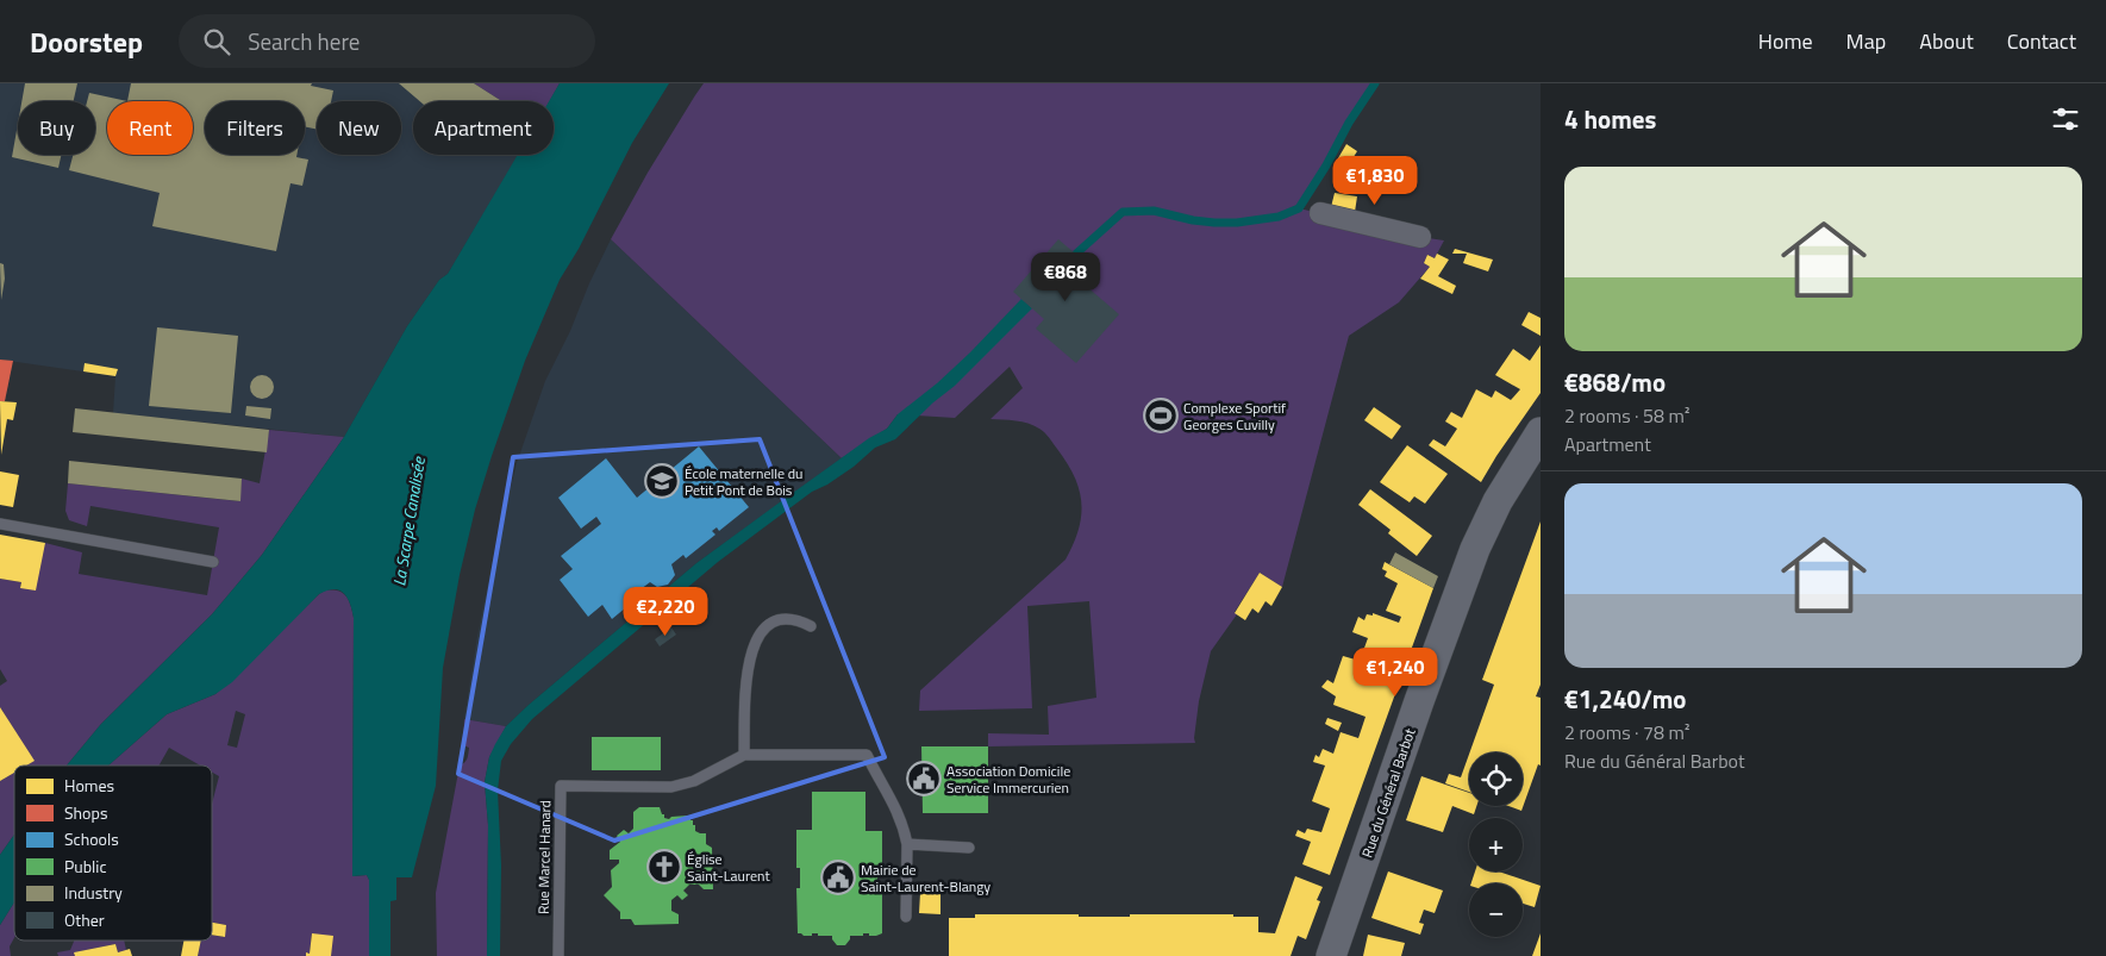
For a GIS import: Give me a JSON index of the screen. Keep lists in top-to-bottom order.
{
  "streets": {
    "main road": ["Rue du Général Barbot"],
    "lane": ["Rue Marcel Hanard"]
  },
  "water": ["La Scarpe Canalisée"],
  "places": {
    "sports": ["Complexe Sportif Georges Cuvilly"],
    "school or university": ["École maternelle du Petit Pont de Bois"],
    "public building": ["Association Domicile Service Immercurien", "Mairie de Saint-Laurent-Blangy"],
    "church": ["Église Saint-Laurent"]
  },
  "legend": [
    "Homes",
    "Shops",
    "Schools",
    "Public",
    "Industry",
    "Other"
  ],
  "page": {
    "header": "Doorstep",
    "search": "Search here",
    "nav": [
      "Home",
      "Map",
      "About",
      "Contact"
    ],
    "heading": "4 homes",
    "chip": [
      "Buy",
      "Rent",
      "Filters",
      "New",
      "Apartment"
    ],
    "list": [
      {
        "name": "€868/mo",
        "note": "2 rooms · 58 m² · Apartment"
      },
      {
        "name": "€1,240/mo",
        "note": "2 rooms · 78 m² · Rue du Général Barbot"
      }
    ],
    "price": [
      "€1,830",
      "€868",
      "€2,220",
      "€1,240"
    ],
    "map_buttons": ["+", "−"]
  }
}
